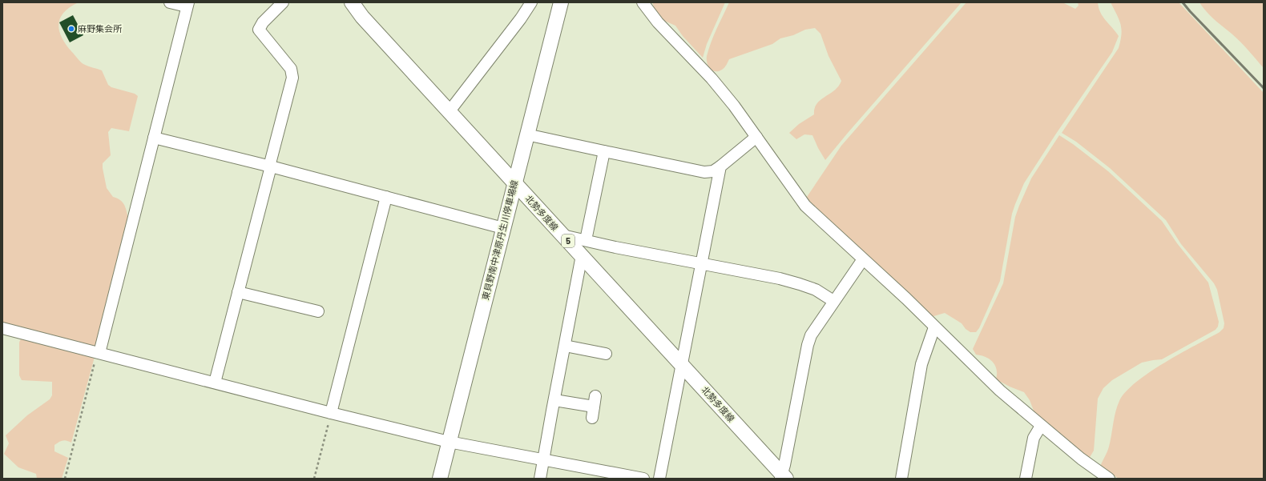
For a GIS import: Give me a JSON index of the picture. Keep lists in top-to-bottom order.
{
  "streets": {
    "main road": ["北勢多度線", "東貝野南中津原丹生川停車場線", "5"]
  },
  "crossings": [
    ["北勢多度線", "東貝野南中津原丹生川停車場線"]
  ],
  "places": ["麻野集会所"]
}
